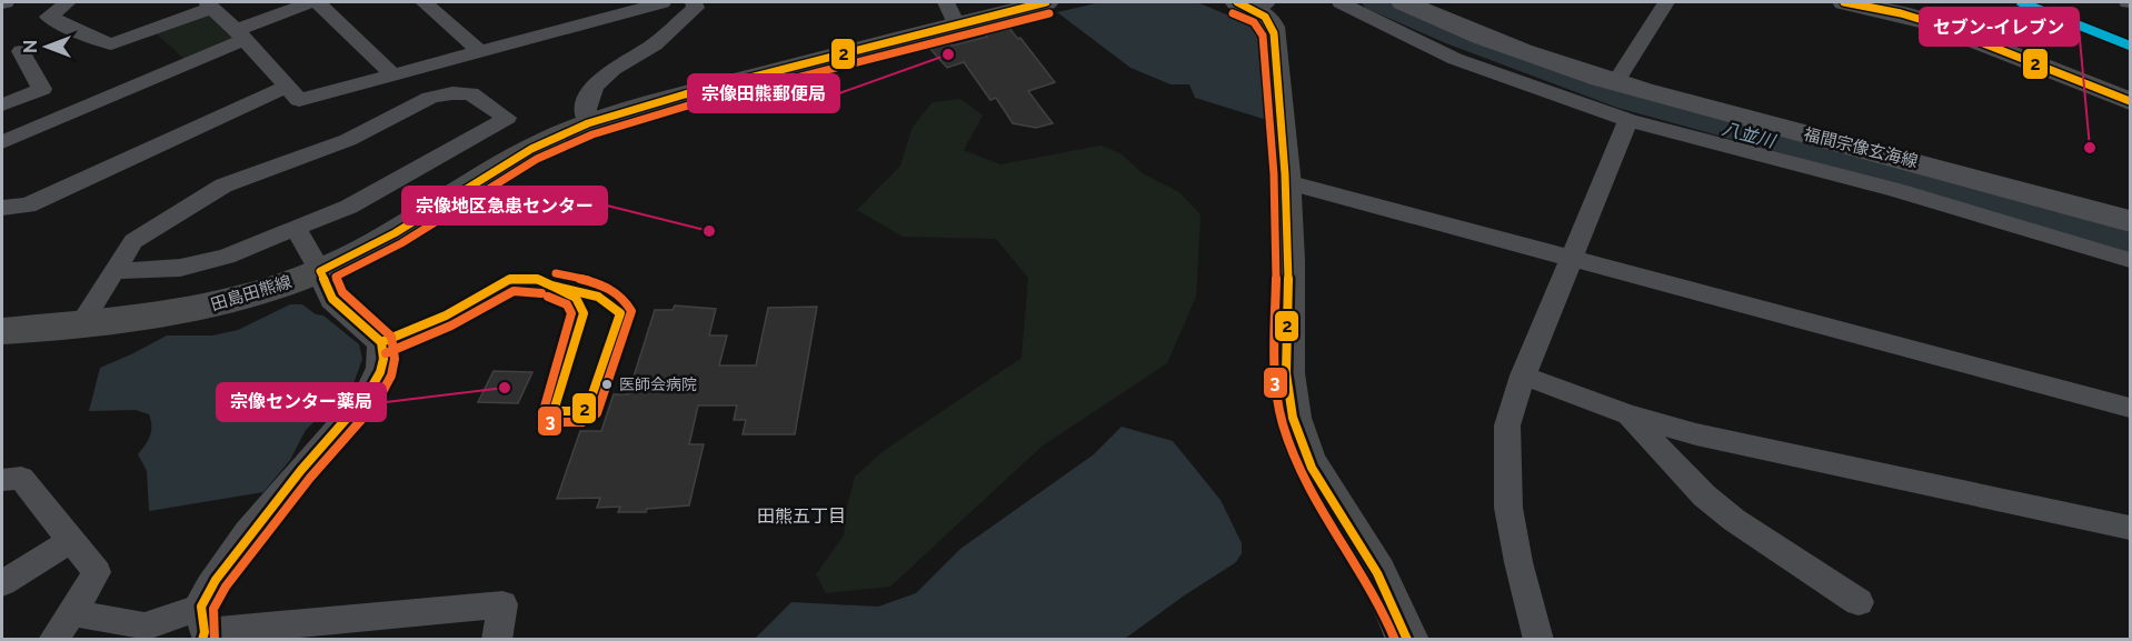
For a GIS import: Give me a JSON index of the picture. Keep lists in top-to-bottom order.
{
  "streets": {
    "main road": ["福間宗像玄海線", "田島田熊線"]
  },
  "districts": ["田熊五丁目"],
  "water": ["八並川"],
  "places": [
    "宗像田熊郵便局",
    "セブン-イレブン",
    "宗像地区急患センター",
    "医師会病院",
    "宗像センター薬局"
  ],
  "lines": ["transit line 2", "transit line 3"],
  "north": "left"
}
